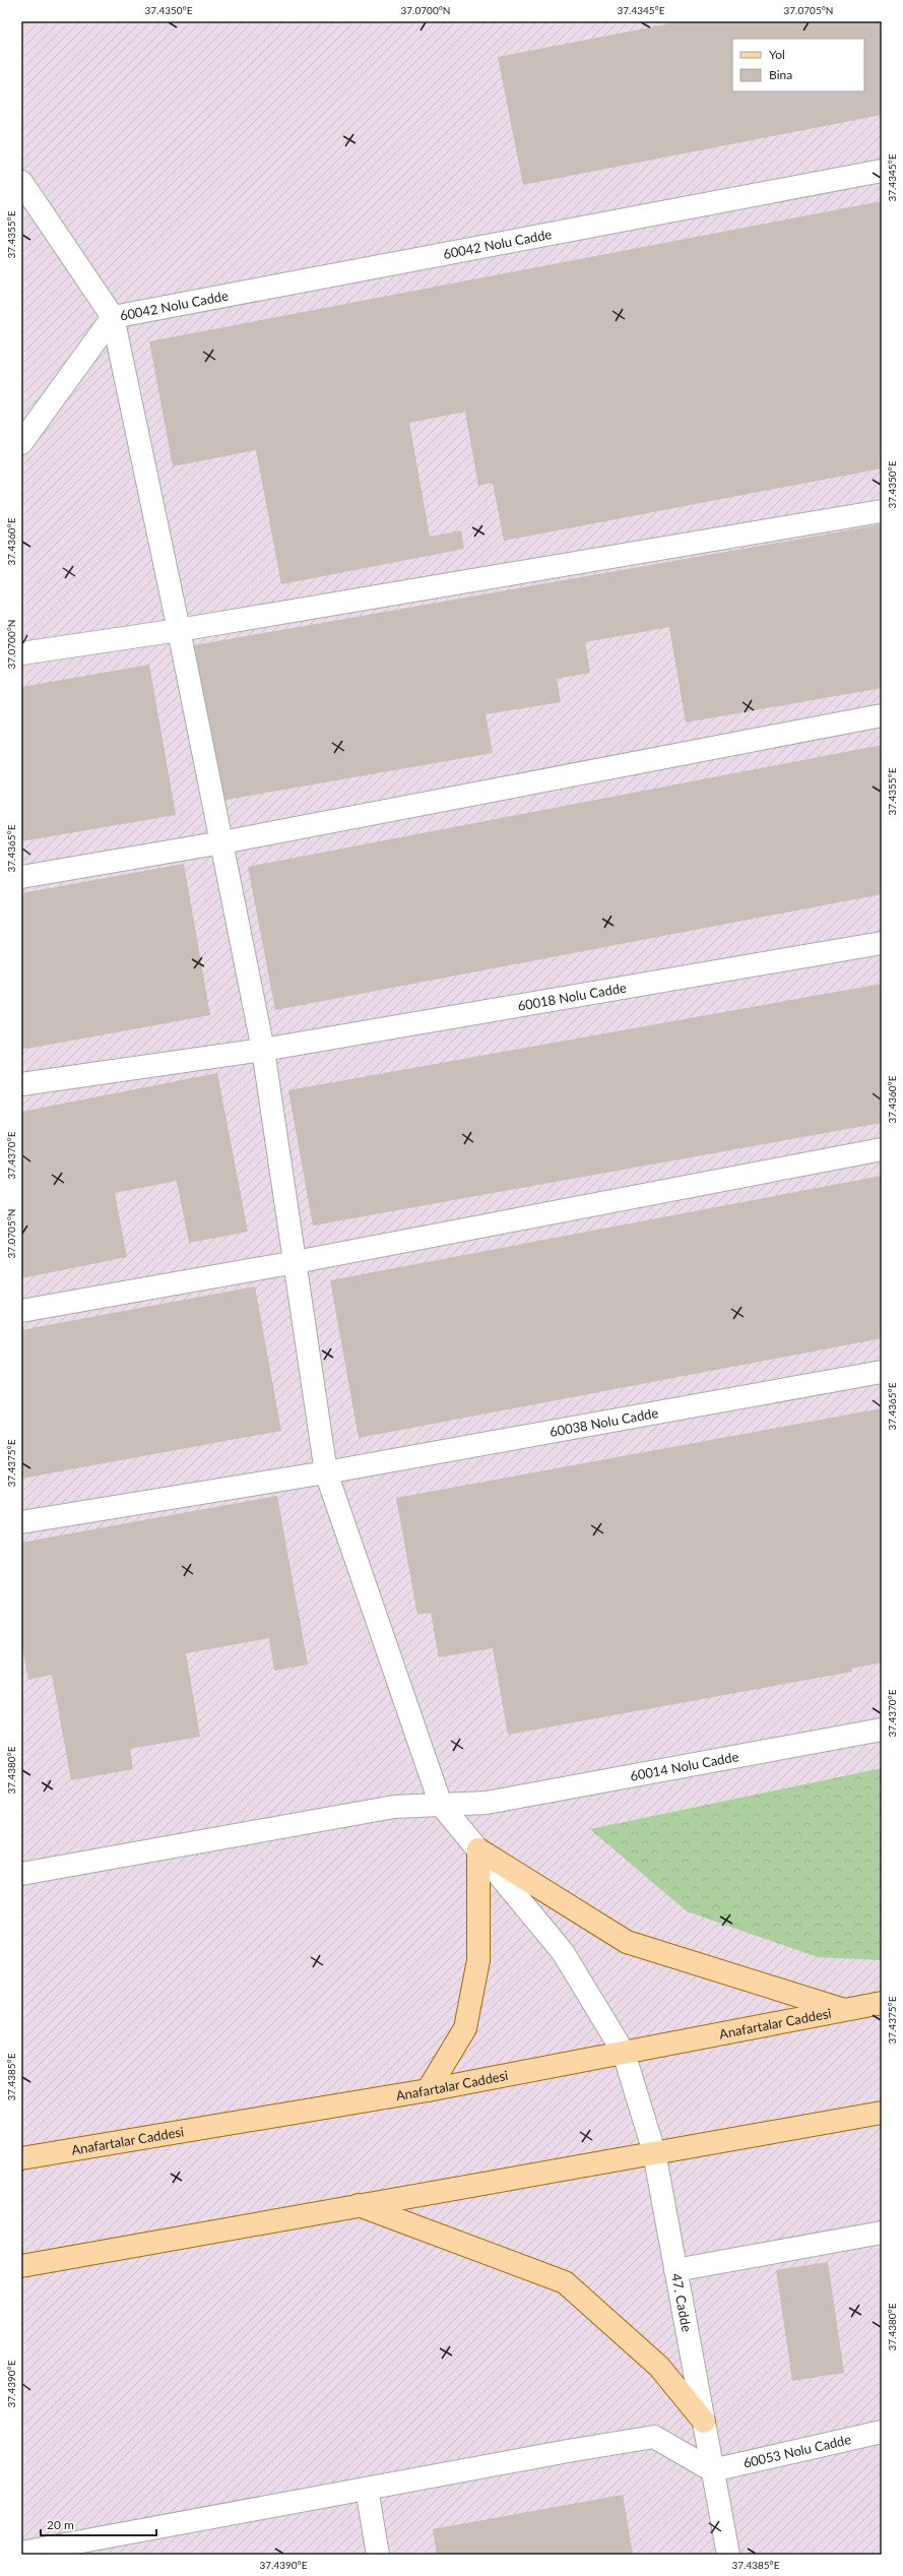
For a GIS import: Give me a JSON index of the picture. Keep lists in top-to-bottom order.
{
  "streets": {
    "main road": ["Anafartalar Caddesi"],
    "street": [
      "60042 Nolu Cadde",
      "60018 Nolu Cadde",
      "60038 Nolu Cadde",
      "60014 Nolu Cadde",
      "47. Cadde",
      "60053 Nolu Cadde"
    ]
  },
  "crossings": [
    ["60014 Nolu Cadde", "47. Cadde"],
    ["Anafartalar Caddesi", "47. Cadde"],
    ["47. Cadde", "60053 Nolu Cadde"]
  ],
  "legend": ["Yol", "Bina"],
  "scale_bar": "20 m",
  "coordinates": [
    "37.4350°E",
    "37.0700°N",
    "37.4345°E",
    "37.0705°N",
    "37.4355°E",
    "37.4360°E",
    "37.4365°E",
    "37.4370°E",
    "37.4375°E",
    "37.4380°E",
    "37.4385°E",
    "37.4390°E"
  ]
}
